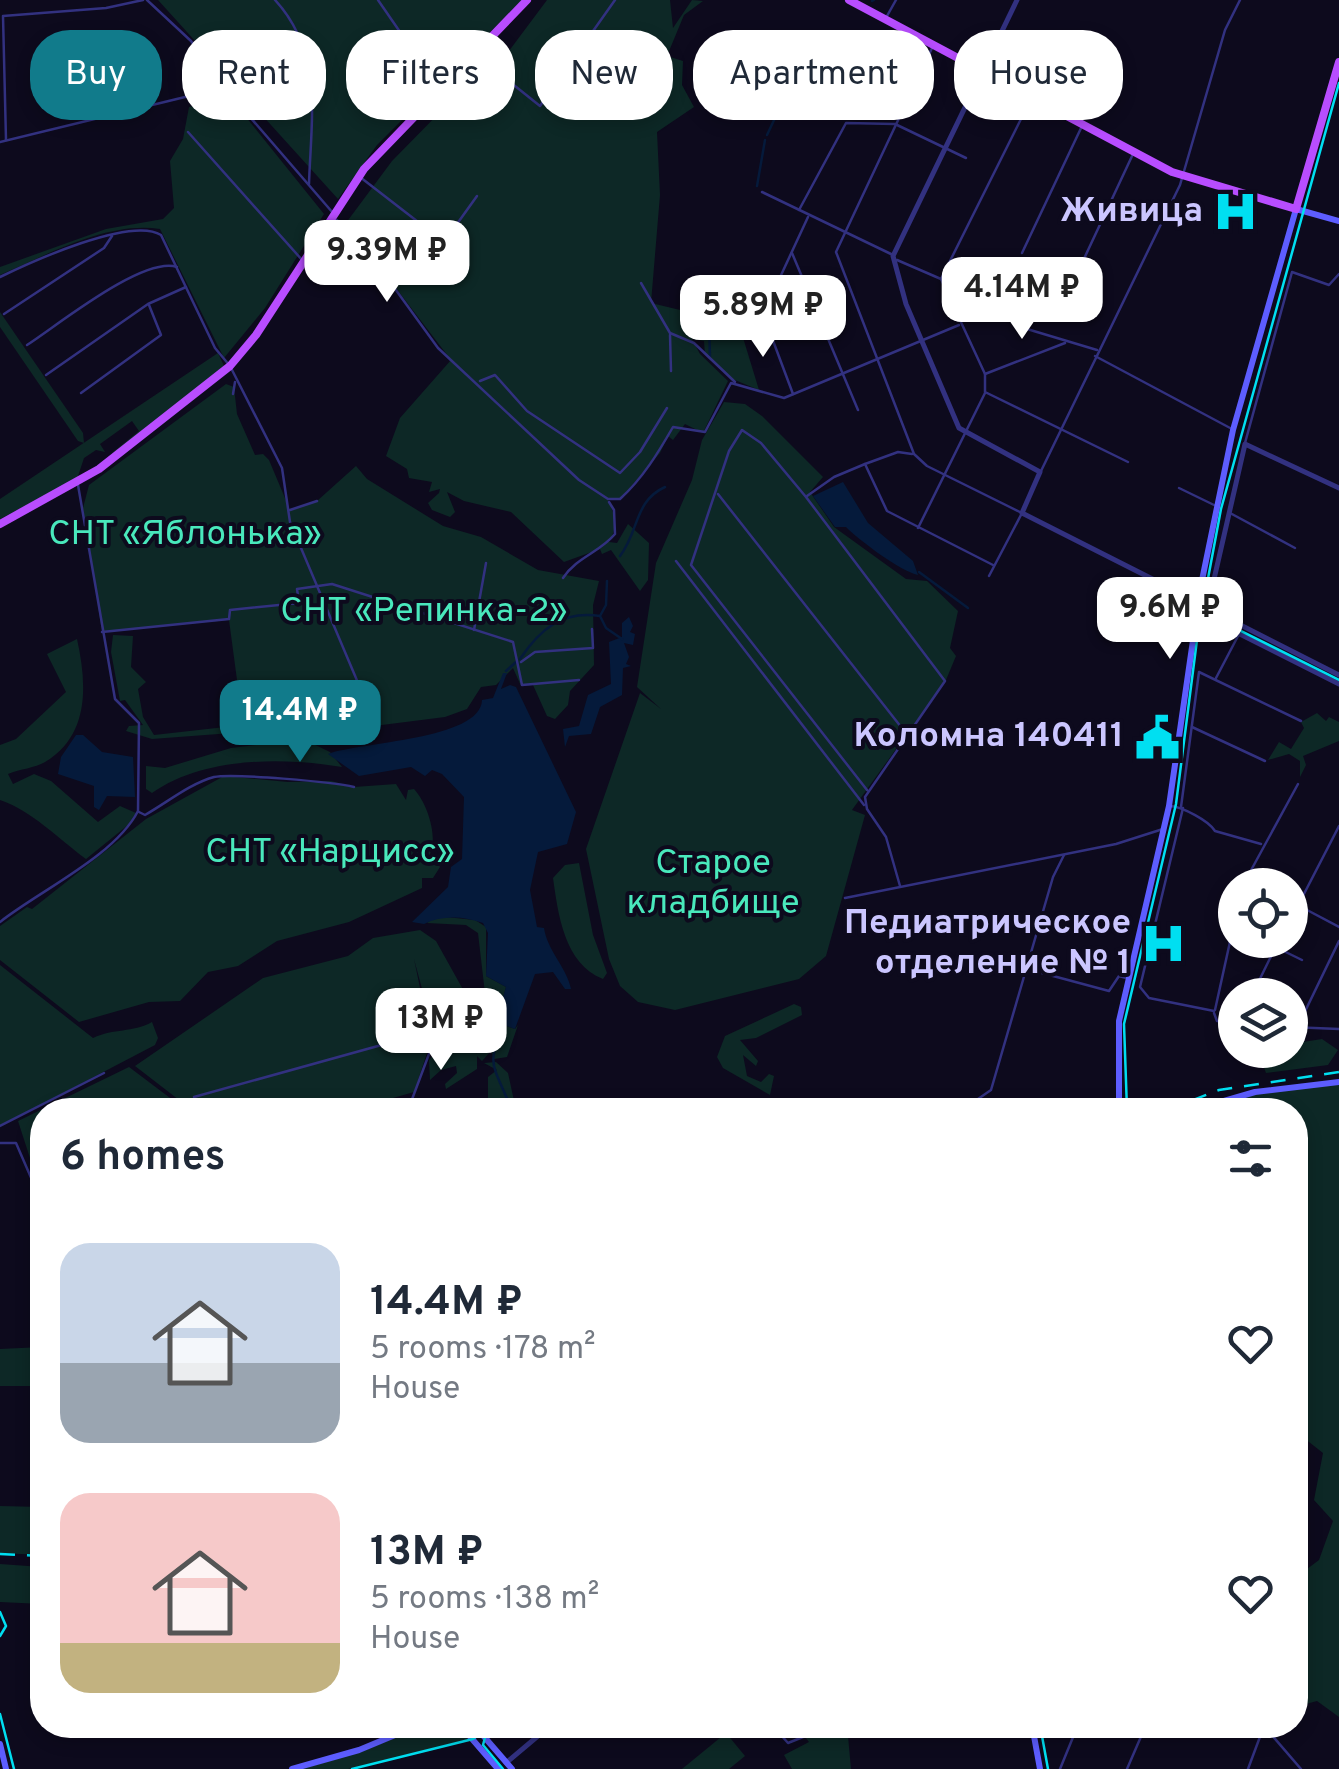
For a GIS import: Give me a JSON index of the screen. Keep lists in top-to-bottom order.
{
  "parks": [
    "СНТ «Яблонька»",
    "СНТ «Репинка-2»",
    "СНТ «Нарцисс»",
    "Старое кладбище"
  ],
  "places": {
    "hospital": ["Живица", "Педиатрическое отделение № 1"],
    "public building": ["Коломна 140411"]
  },
  "page": {
    "chip": [
      "Buy",
      "Rent",
      "Filters",
      "New",
      "Apartment",
      "House"
    ],
    "price": [
      "9.39M ₽",
      "4.14M ₽",
      "5.89M ₽",
      "9.6M ₽",
      "14.4M ₽",
      "13M ₽"
    ],
    "heading": "6 homes",
    "list": [
      {
        "name": "14.4M ₽",
        "note": "5 rooms · 178 m² · House"
      },
      {
        "name": "13M ₽",
        "note": "5 rooms · 138 m² · House"
      }
    ]
  }
}
